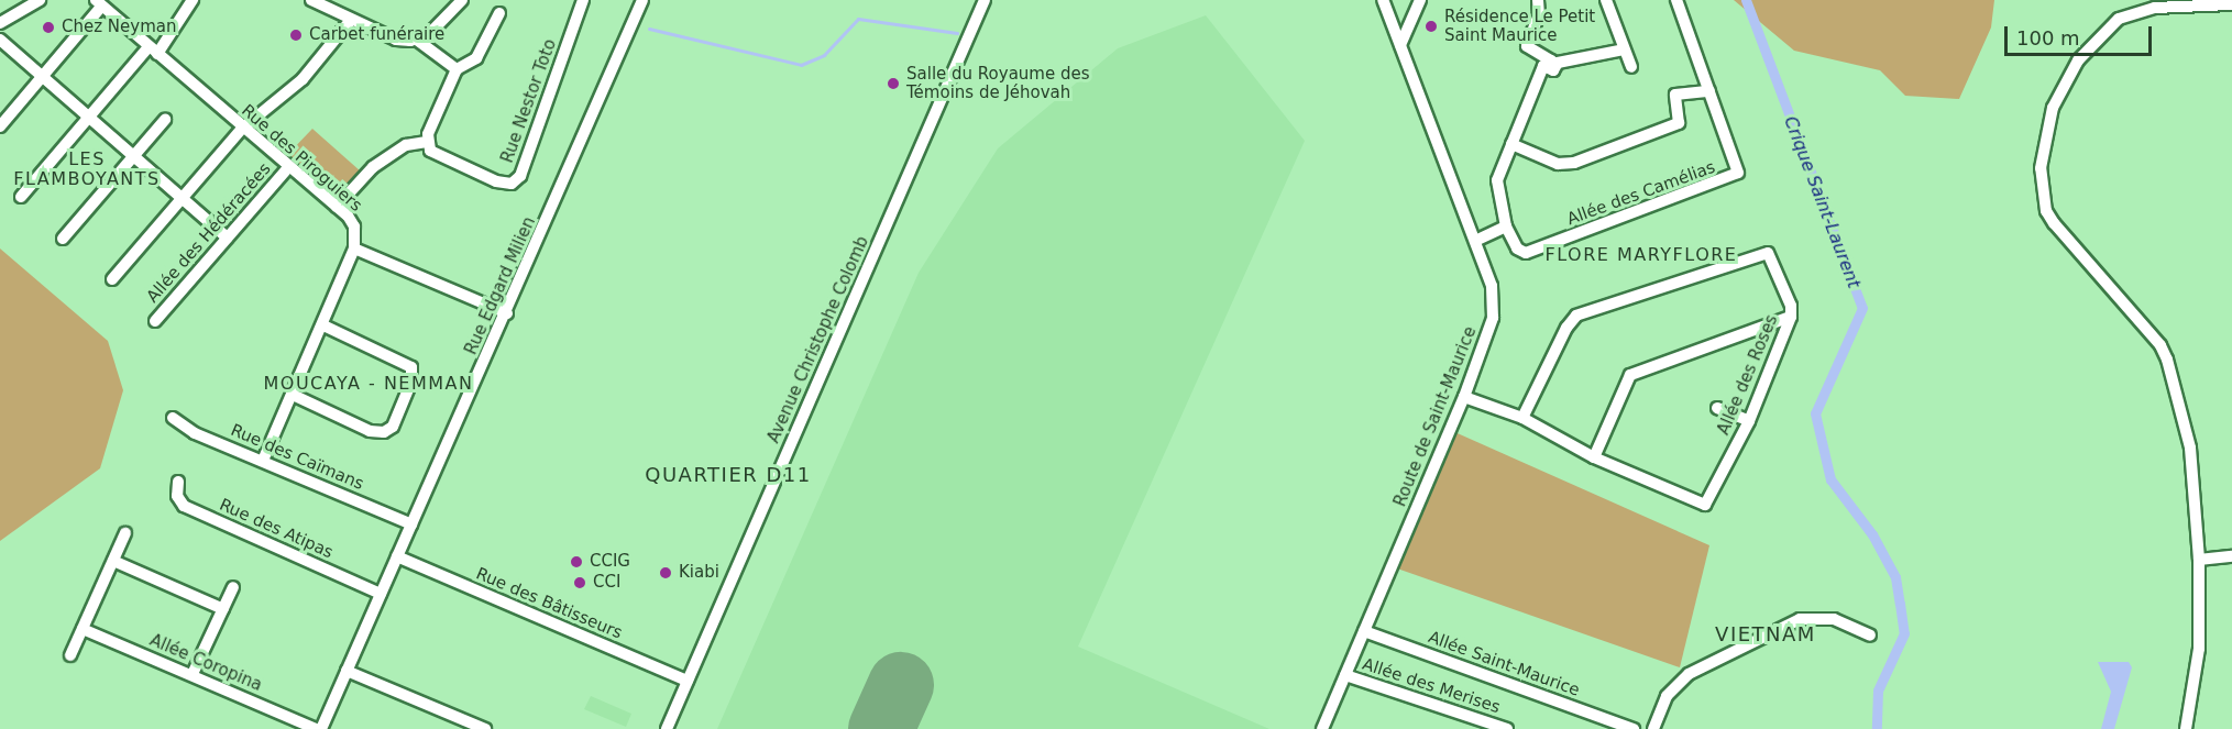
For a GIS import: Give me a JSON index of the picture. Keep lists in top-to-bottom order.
{
  "streets": {
    "street": [
      "Rue Nestor Toto",
      "Rue des Piroguiers",
      "Allée des Camélias",
      "Allée des Hédéracées",
      "Rue Edgard Milien",
      "Avenue Christophe Colomb",
      "Allée des Roses",
      "Route de Saint-Maurice",
      "Rue des Caïmans",
      "Rue des Atipas",
      "Rue des Bâtisseurs",
      "Allée Coropina",
      "Allée Saint-Maurice",
      "Allée des Merises"
    ]
  },
  "crossings": [
    ["Rue des Piroguiers", "Allée des Hédéracées"],
    ["Rue Edgard Milien", "Rue des Caïmans"],
    ["Rue Edgard Milien", "Rue des Atipas"],
    ["Rue Edgard Milien", "Rue des Bâtisseurs"],
    ["Avenue Christophe Colomb", "Rue des Bâtisseurs"],
    ["Allée des Roses", "Route de Saint-Maurice"],
    ["Route de Saint-Maurice", "Allée Saint-Maurice"],
    ["Route de Saint-Maurice", "Allée des Merises"]
  ],
  "districts": [
    "LES FLAMBOYANTS",
    "FLORE MARYFLORE",
    "MOUCAYA - NEMMAN",
    "QUARTIER D11",
    "VIETNAM"
  ],
  "water": ["Crique Saint-Laurent"],
  "places": [
    "Résidence Le Petit Saint Maurice",
    "Chez Neyman",
    "Carbet funéraire",
    "Salle du Royaume des Témoins de Jéhovah",
    "CCIG",
    "Kiabi",
    "CCI"
  ],
  "scale_bar": "100 m"
}
